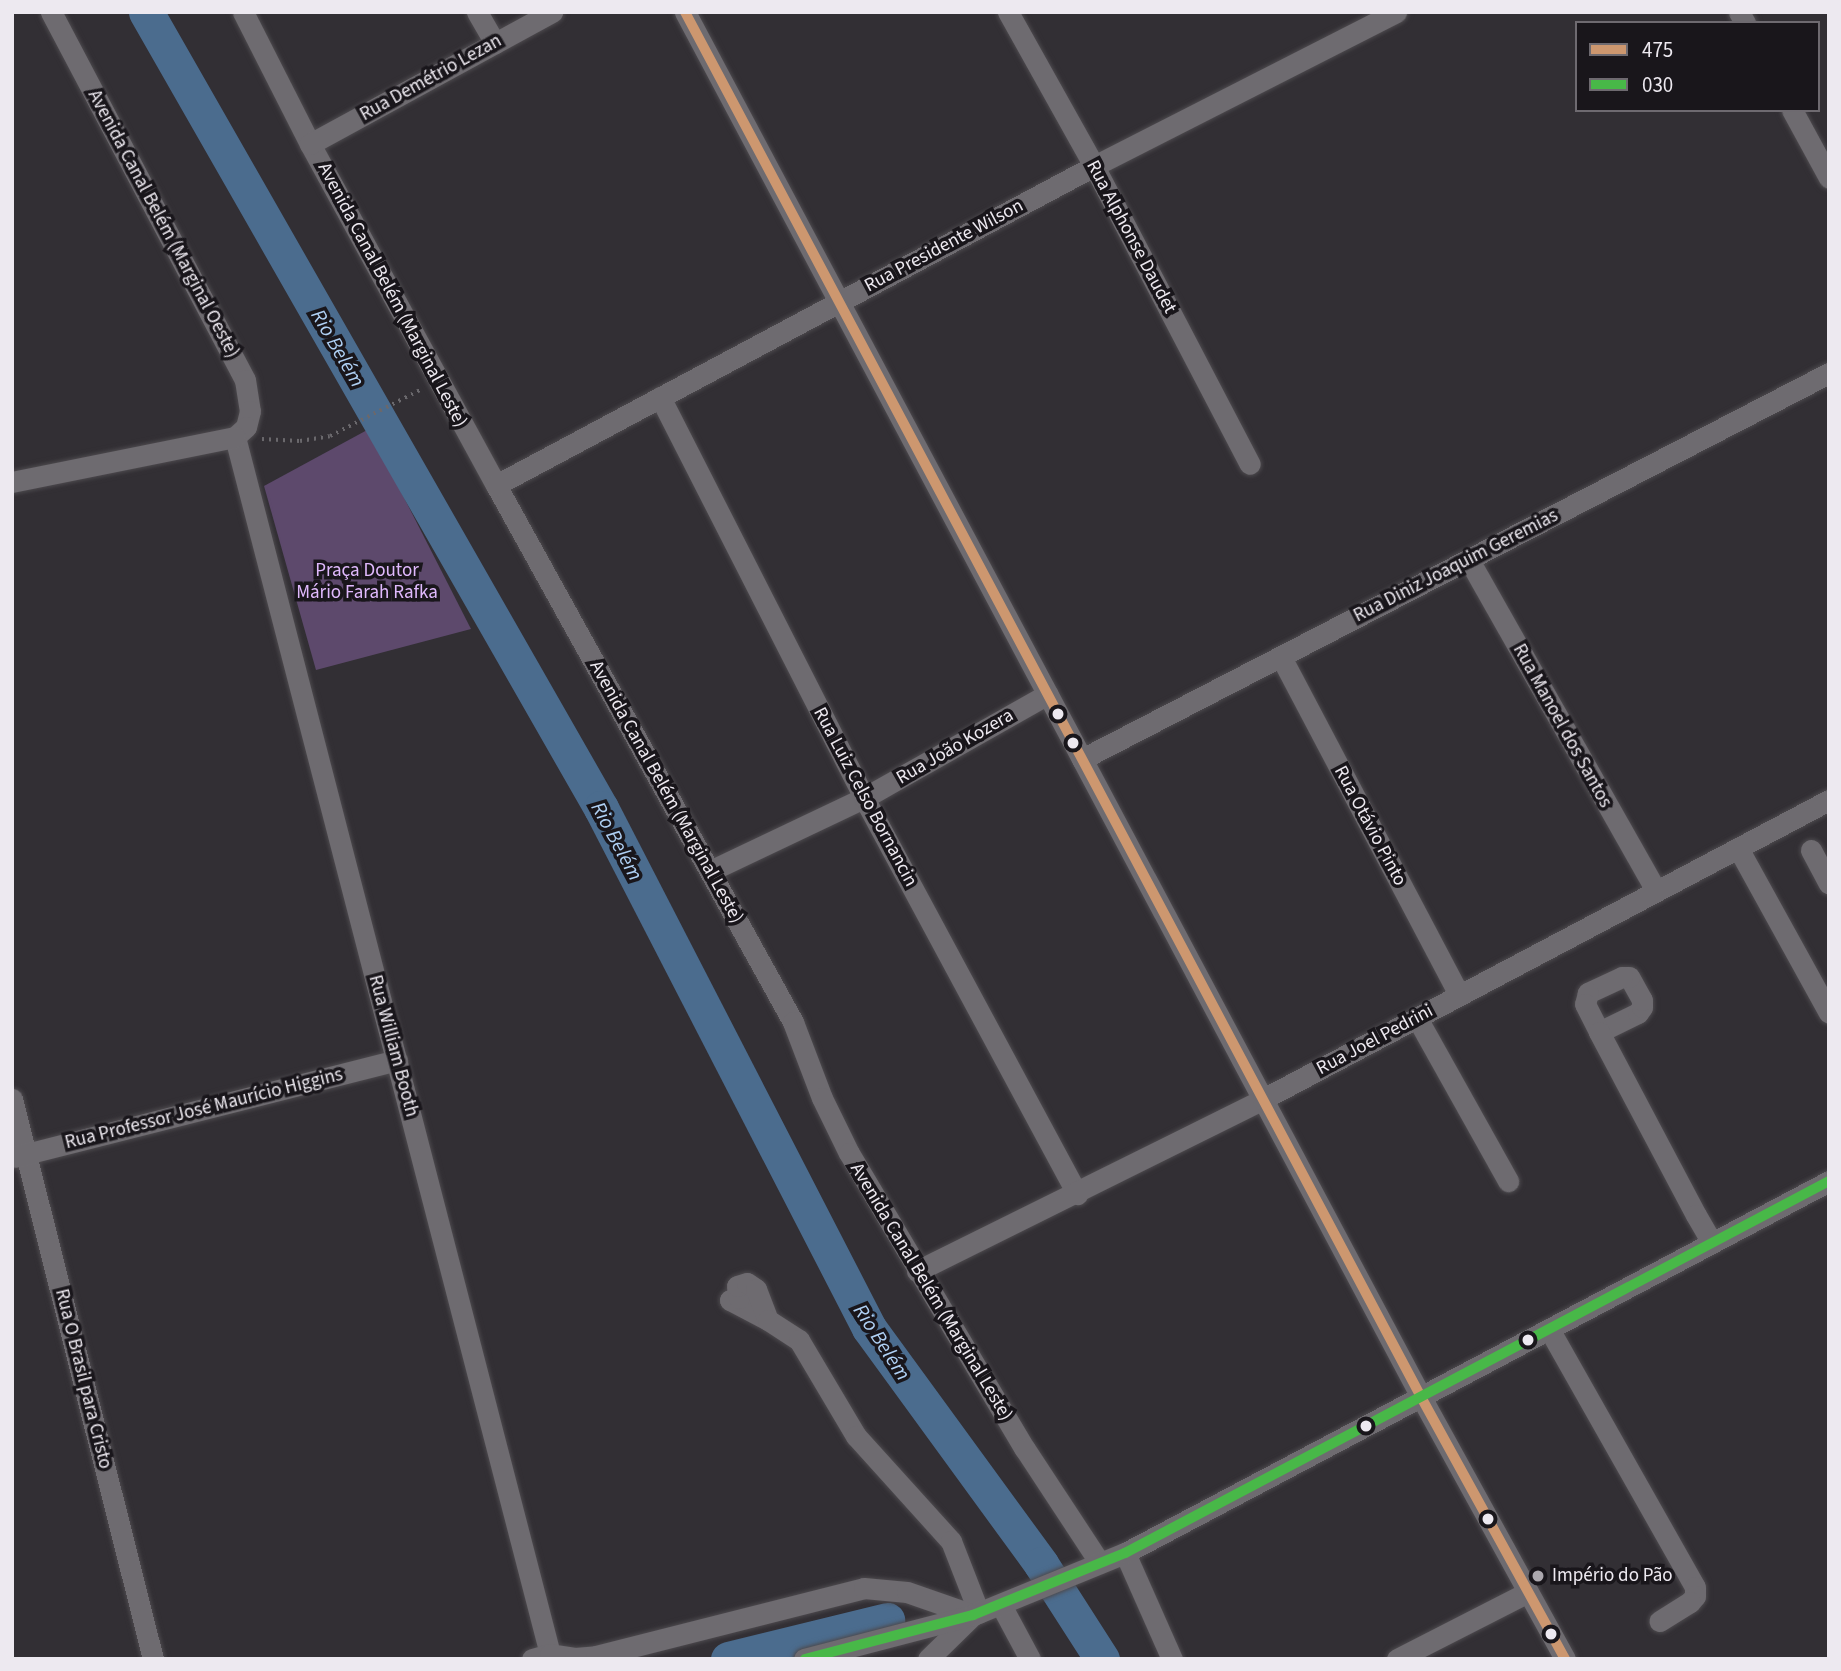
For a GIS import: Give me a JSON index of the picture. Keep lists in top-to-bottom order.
{
  "streets": {
    "street": [
      "Rua Demétrio Lezan",
      "Avenida Canal Belém (Marginal Oeste)",
      "Rua Alphonse Daudet",
      "Rua Presidente Wilson",
      "Avenida Canal Belém (Marginal Leste)",
      "Rua Diniz Joaquim Geremias",
      "Rua Manoel dos Santos",
      "Rua João Kozera",
      "Rua Luiz Celso Bornancin",
      "Rua Otávio Pinto",
      "Rua Joel Pedrini",
      "Rua William Booth",
      "Rua Professor José Maurício Higgins",
      "Rua O Brasil para Cristo"
    ]
  },
  "crossings": [
    ["Rua Demétrio Lezan", "Avenida Canal Belém (Marginal Leste)"],
    ["Avenida Canal Belém (Marginal Oeste)", "Rua William Booth"],
    ["Rua Alphonse Daudet", "Rua Presidente Wilson"],
    ["Rua Presidente Wilson", "Avenida Canal Belém (Marginal Leste)"],
    ["Rua Presidente Wilson", "Rua Luiz Celso Bornancin"],
    ["Avenida Canal Belém (Marginal Leste)", "Rua João Kozera"],
    ["Avenida Canal Belém (Marginal Leste)", "Rua Joel Pedrini"],
    ["Rua Diniz Joaquim Geremias", "Rua Manoel dos Santos"],
    ["Rua Diniz Joaquim Geremias", "Rua Otávio Pinto"],
    ["Rua Manoel dos Santos", "Rua Joel Pedrini"],
    ["Rua João Kozera", "Rua Luiz Celso Bornancin"],
    ["Rua Luiz Celso Bornancin", "Rua Joel Pedrini"],
    ["Rua Otávio Pinto", "Rua Joel Pedrini"],
    ["Rua William Booth", "Rua Professor José Maurício Higgins"],
    ["Rua Professor José Maurício Higgins", "Rua O Brasil para Cristo"]
  ],
  "water": ["Rio Belém"],
  "parks": ["Praça Doutor Mário Farah Rafka"],
  "places": ["Império do Pão"],
  "lines": ["transit line 475", "transit line 030"],
  "legend": ["475", "030"]
}
